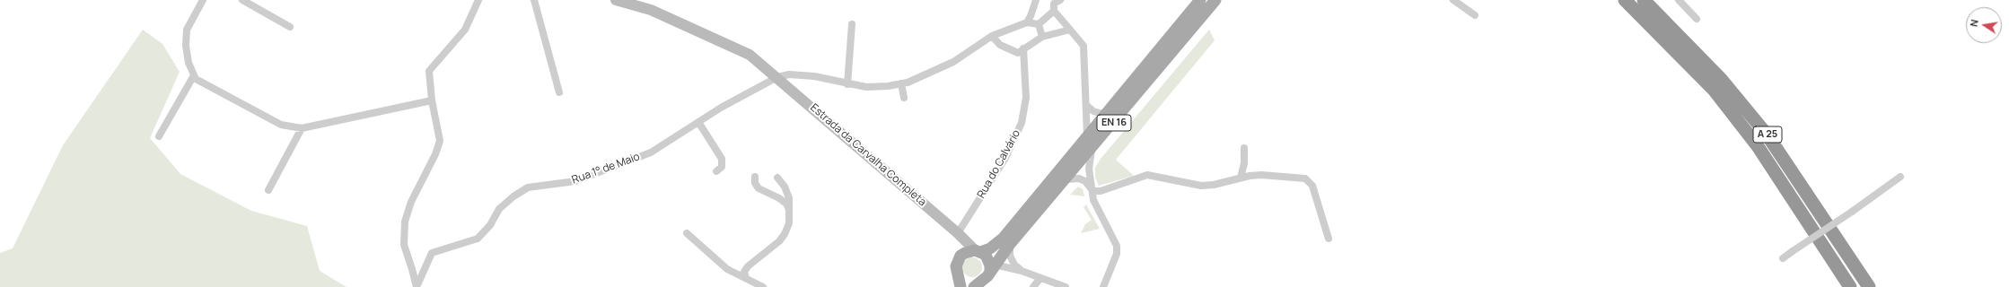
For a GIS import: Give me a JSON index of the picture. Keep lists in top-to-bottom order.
{
  "streets": {
    "highway": ["A 25"],
    "main road": ["EN 16"],
    "street": ["Estrada da Carvalha Completa", "Rua do Calvário", "Rua 1° de Maio"]
  },
  "crossings": [
    ["EN 16", "Estrada da Carvalha Completa"],
    ["Estrada da Carvalha Completa", "Rua do Calvário"],
    ["Estrada da Carvalha Completa", "Rua 1° de Maio"]
  ],
  "north": "left"
}
